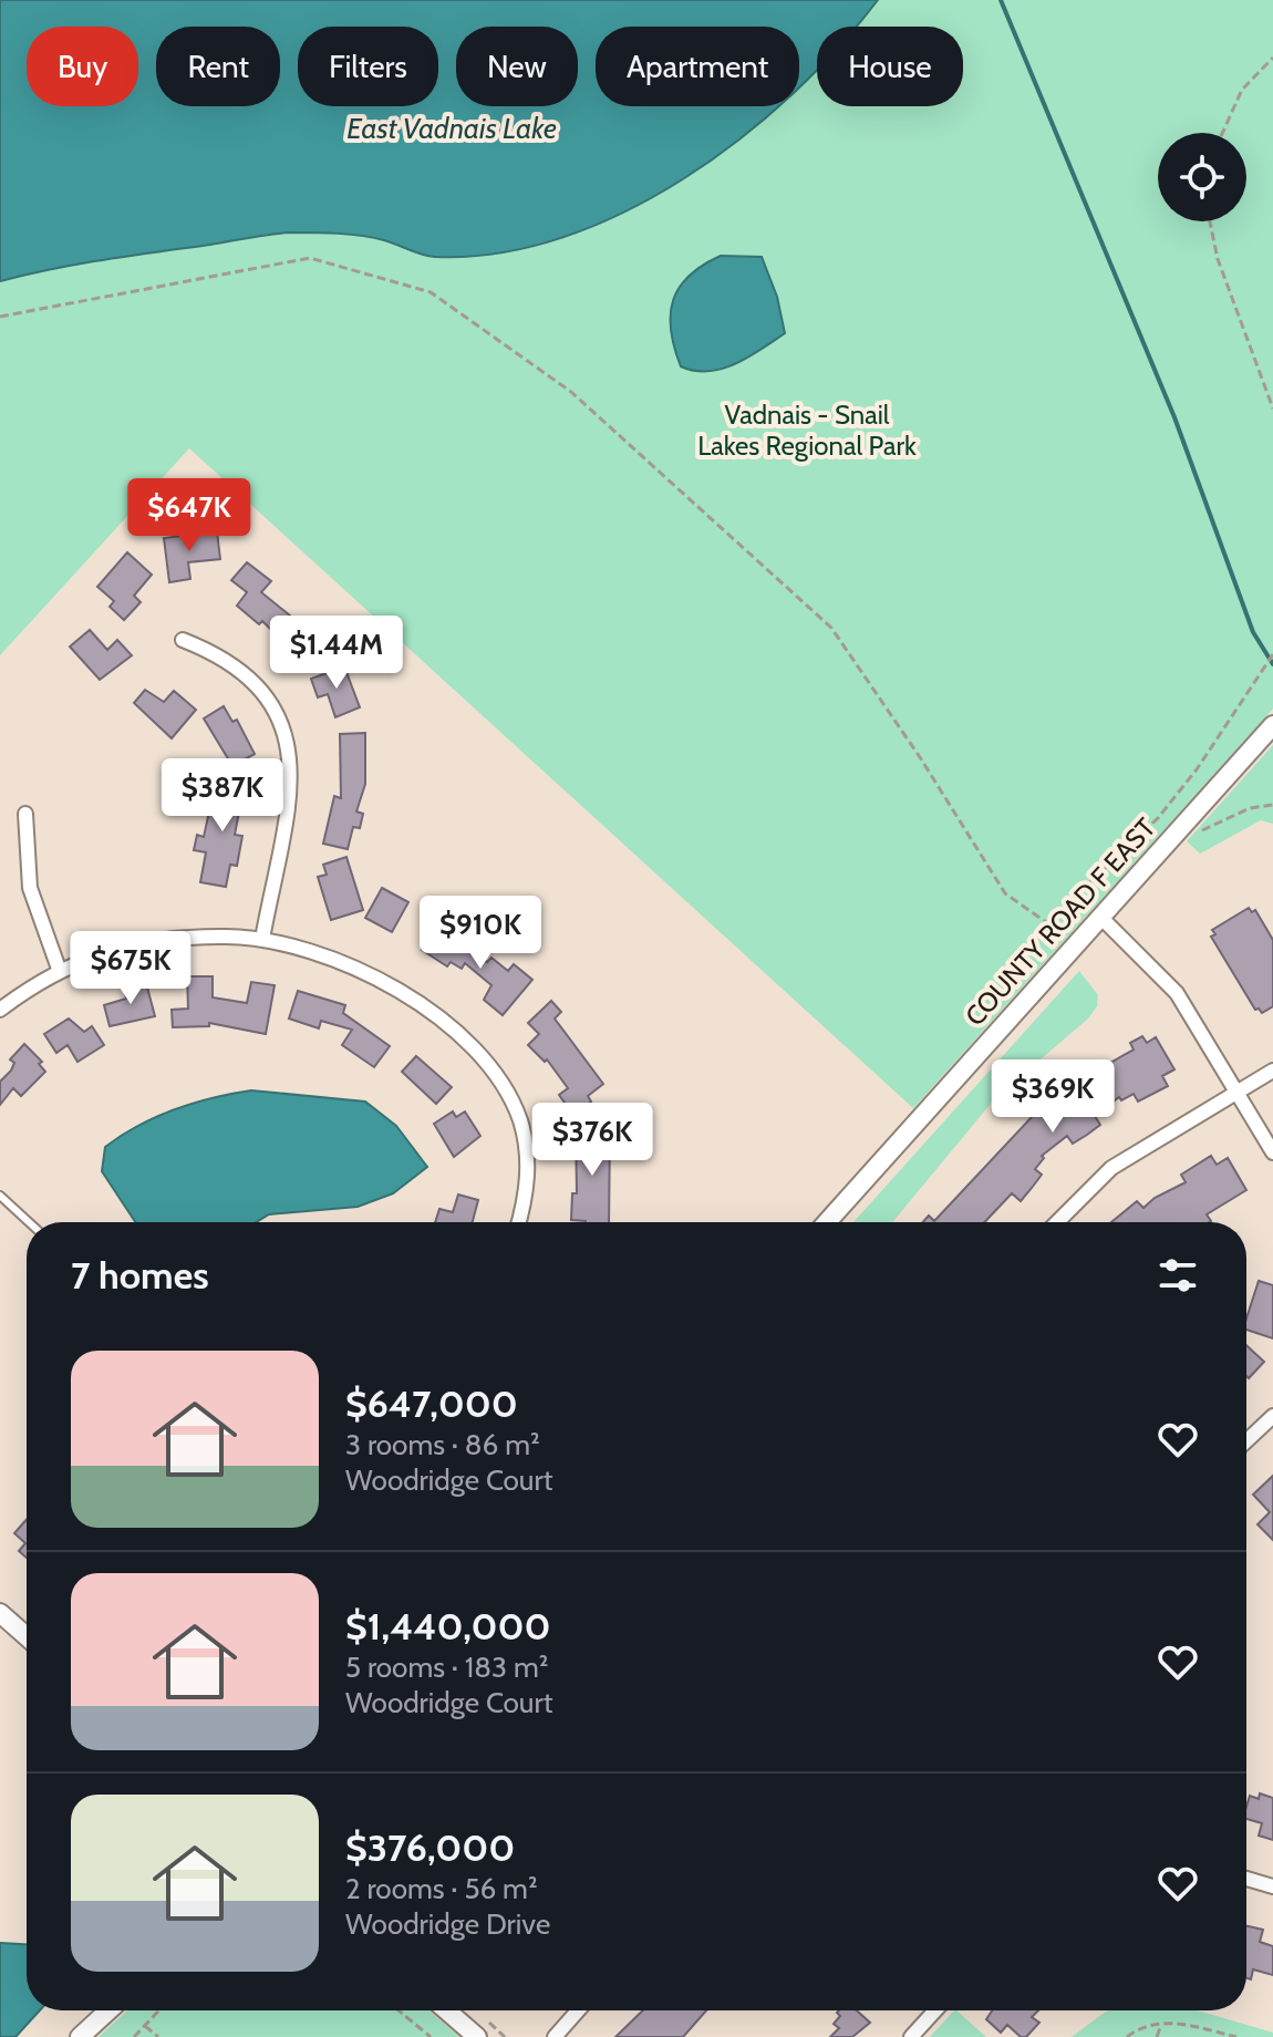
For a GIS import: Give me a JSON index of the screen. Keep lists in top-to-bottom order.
{
  "streets": {
    "street": ["COUNTY ROAD F EAST"]
  },
  "water": ["East Vadnais Lake"],
  "parks": ["Vadnais - Snail Lakes Regional Park"],
  "page": {
    "chip": [
      "Buy",
      "Rent",
      "Filters",
      "New",
      "Apartment",
      "House"
    ],
    "price": [
      "$647K",
      "$1.44M",
      "$387K",
      "$910K",
      "$675K",
      "$369K",
      "$376K"
    ],
    "heading": "7 homes",
    "list": [
      {
        "name": "$647,000",
        "note": "3 rooms · 86 m² · Woodridge Court"
      },
      {
        "name": "$1,440,000",
        "note": "5 rooms · 183 m² · Woodridge Court"
      },
      {
        "name": "$376,000",
        "note": "2 rooms · 56 m² · Woodridge Drive"
      }
    ]
  }
}
